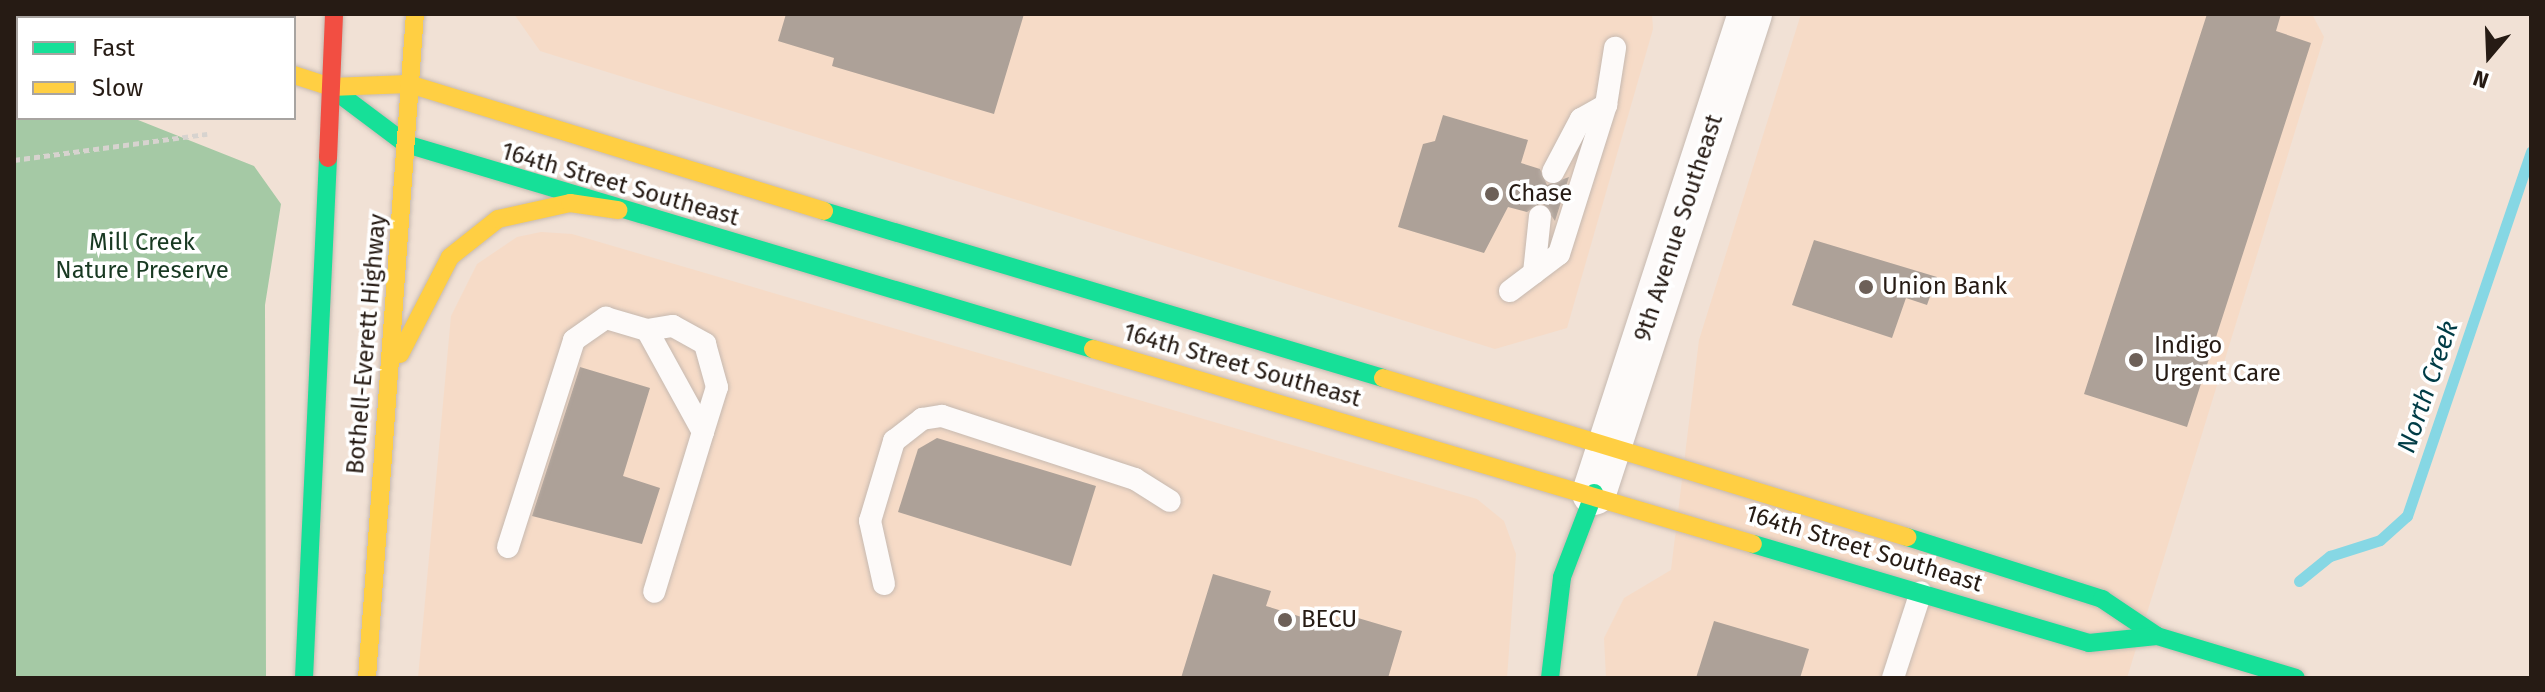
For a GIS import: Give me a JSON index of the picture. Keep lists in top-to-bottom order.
{
  "streets": {
    "main road": ["164th Street Southeast", "Bothell-Everett Highway"],
    "street": ["9th Avenue Southeast"]
  },
  "crossings": [
    ["164th Street Southeast", "9th Avenue Southeast"],
    ["164th Street Southeast", "Bothell-Everett Highway"]
  ],
  "water": ["North Creek"],
  "parks": ["Mill Creek Nature Preserve"],
  "places": [
    "Chase",
    "Union Bank",
    "Indigo Urgent Care",
    "BECU"
  ],
  "legend": ["Fast", "Slow"],
  "north": "bottom"
}
